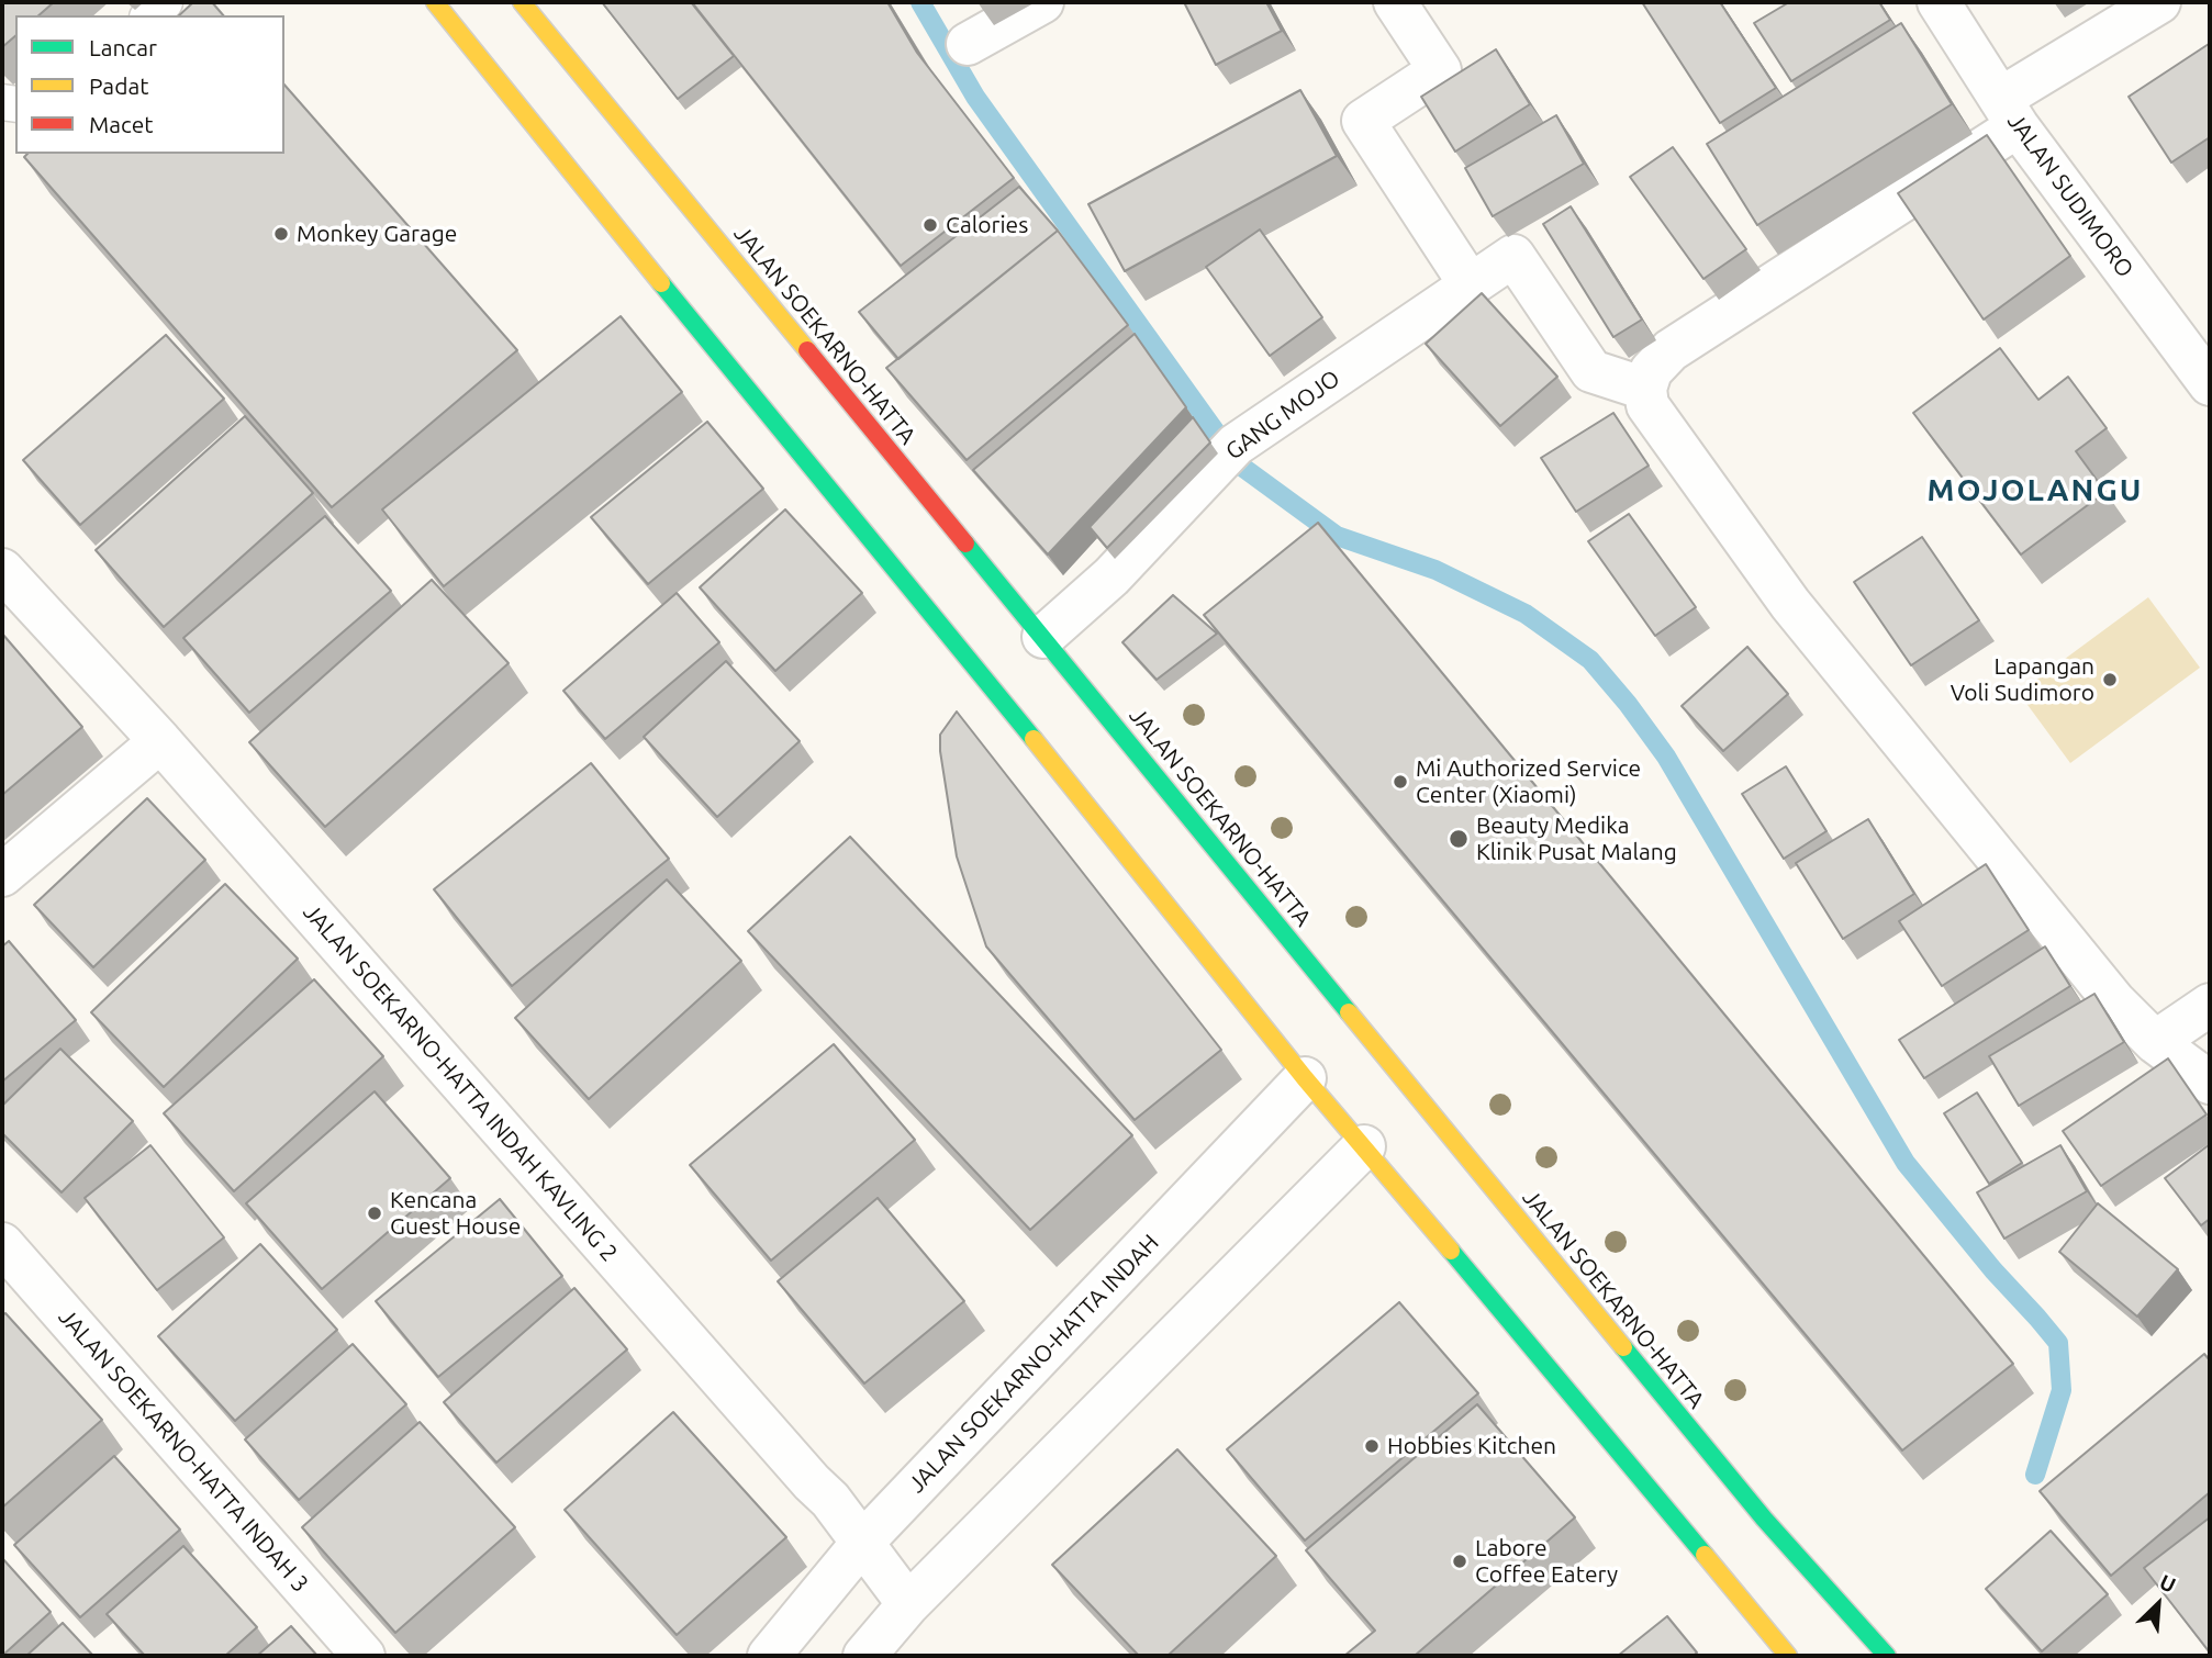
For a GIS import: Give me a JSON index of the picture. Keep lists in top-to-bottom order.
{
  "streets": {
    "main road": ["JALAN SOEKARNO-HATTA"],
    "street": [
      "JALAN SUDIMORO",
      "GANG MOJO",
      "JALAN SOEKARNO-HATTA INDAH KAVLING 2",
      "JALAN SOEKARNO-HATTA INDAH",
      "JALAN SOEKARNO-HATTA INDAH 3"
    ]
  },
  "crossings": [
    ["JALAN SOEKARNO-HATTA", "GANG MOJO"],
    ["JALAN SOEKARNO-HATTA INDAH KAVLING 2", "JALAN SOEKARNO-HATTA INDAH"]
  ],
  "districts": ["MOJOLANGU"],
  "places": [
    "Calories",
    "Monkey Garage",
    "Lapangan Voli Sudimoro",
    "Mi Authorized Service Center (Xiaomi)",
    "Beauty Medika Klinik Pusat Malang",
    "Kencana Guest House",
    "Hobbies Kitchen",
    "Labore Coffee Eatery"
  ],
  "legend": ["Lancar", "Padat", "Macet"],
  "north": "top right"
}
